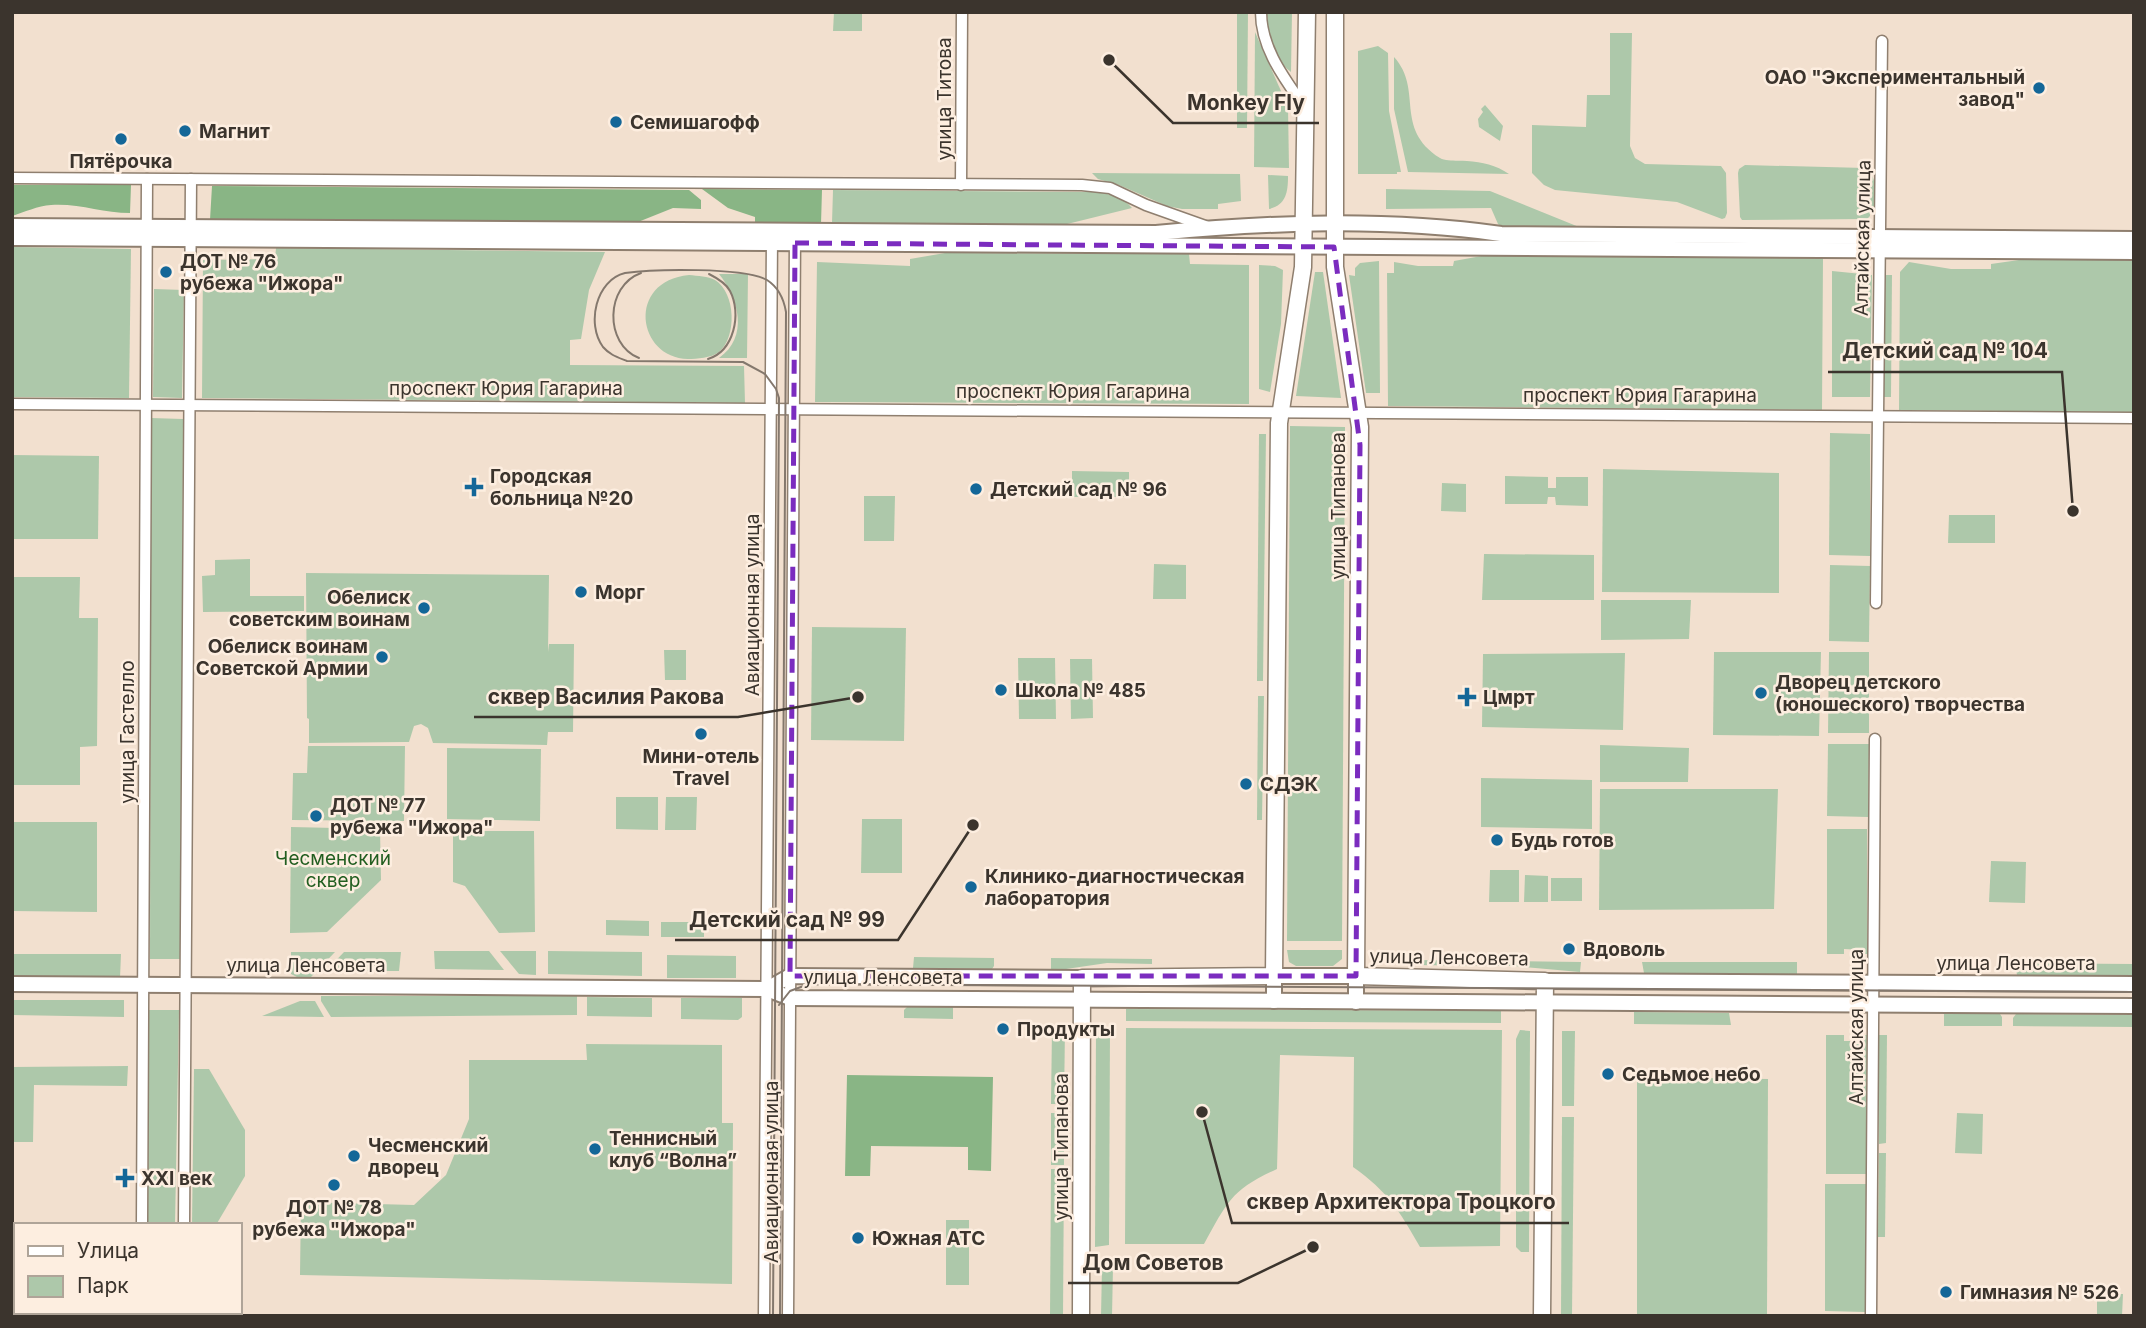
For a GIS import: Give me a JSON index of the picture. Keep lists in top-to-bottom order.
{
  "streets": {
    "main road": ["улица Типанова", "улица Ленсовета"],
    "street": [
      "улица Титова",
      "Алтайская улица",
      "проспект Юрия Гагарина",
      "Авиационная улица",
      "улица Гастелло"
    ]
  },
  "crossings": [
    ["Алтайская улица", "проспект Юрия Гагарина"],
    ["Алтайская улица", "улица Ленсовета"],
    ["проспект Юрия Гагарина", "улица Типанова"],
    ["проспект Юрия Гагарина", "Авиационная улица"],
    ["проспект Юрия Гагарина", "улица Гастелло"],
    ["улица Типанова", "улица Ленсовета"],
    ["Авиационная улица", "улица Ленсовета"],
    ["улица Гастелло", "улица Ленсовета"]
  ],
  "parks": ["Чесменский сквер"],
  "places": {
    "other": [
      "Monkey Fly",
      "ОАО \"Экспериментальный завод\"",
      "Семишагофф",
      "Магнит",
      "Пятёрочка",
      "ДОТ № 76 рубежа \"Ижора\"",
      "Детский сад № 96",
      "Детский сад № 104",
      "Морг",
      "Обелиск советским воинам",
      "Обелиск воинам Советской Армии",
      "Школа № 485",
      "Дворец детского (юношеского) творчества",
      "сквер Василия Ракова",
      "Мини-отель Travel",
      "СДЭК",
      "ДОТ № 77 рубежа \"Ижора\"",
      "Детский сад № 99",
      "Будь готов",
      "Клинико-диагностическая лаборатория",
      "Вдоволь",
      "Продукты",
      "Седьмое небо",
      "сквер Архитектора Троцкого",
      "Теннисный клуб “Волна”",
      "Чесменский дворец",
      "ДОТ № 78 рубежа \"Ижора\"",
      "Южная АТС",
      "Дом Советов",
      "Гимназия № 526"
    ],
    "health": ["Городская больница №20", "Цмрт", "XXI век"]
  },
  "legend": ["Улица", "Парк"]
}
